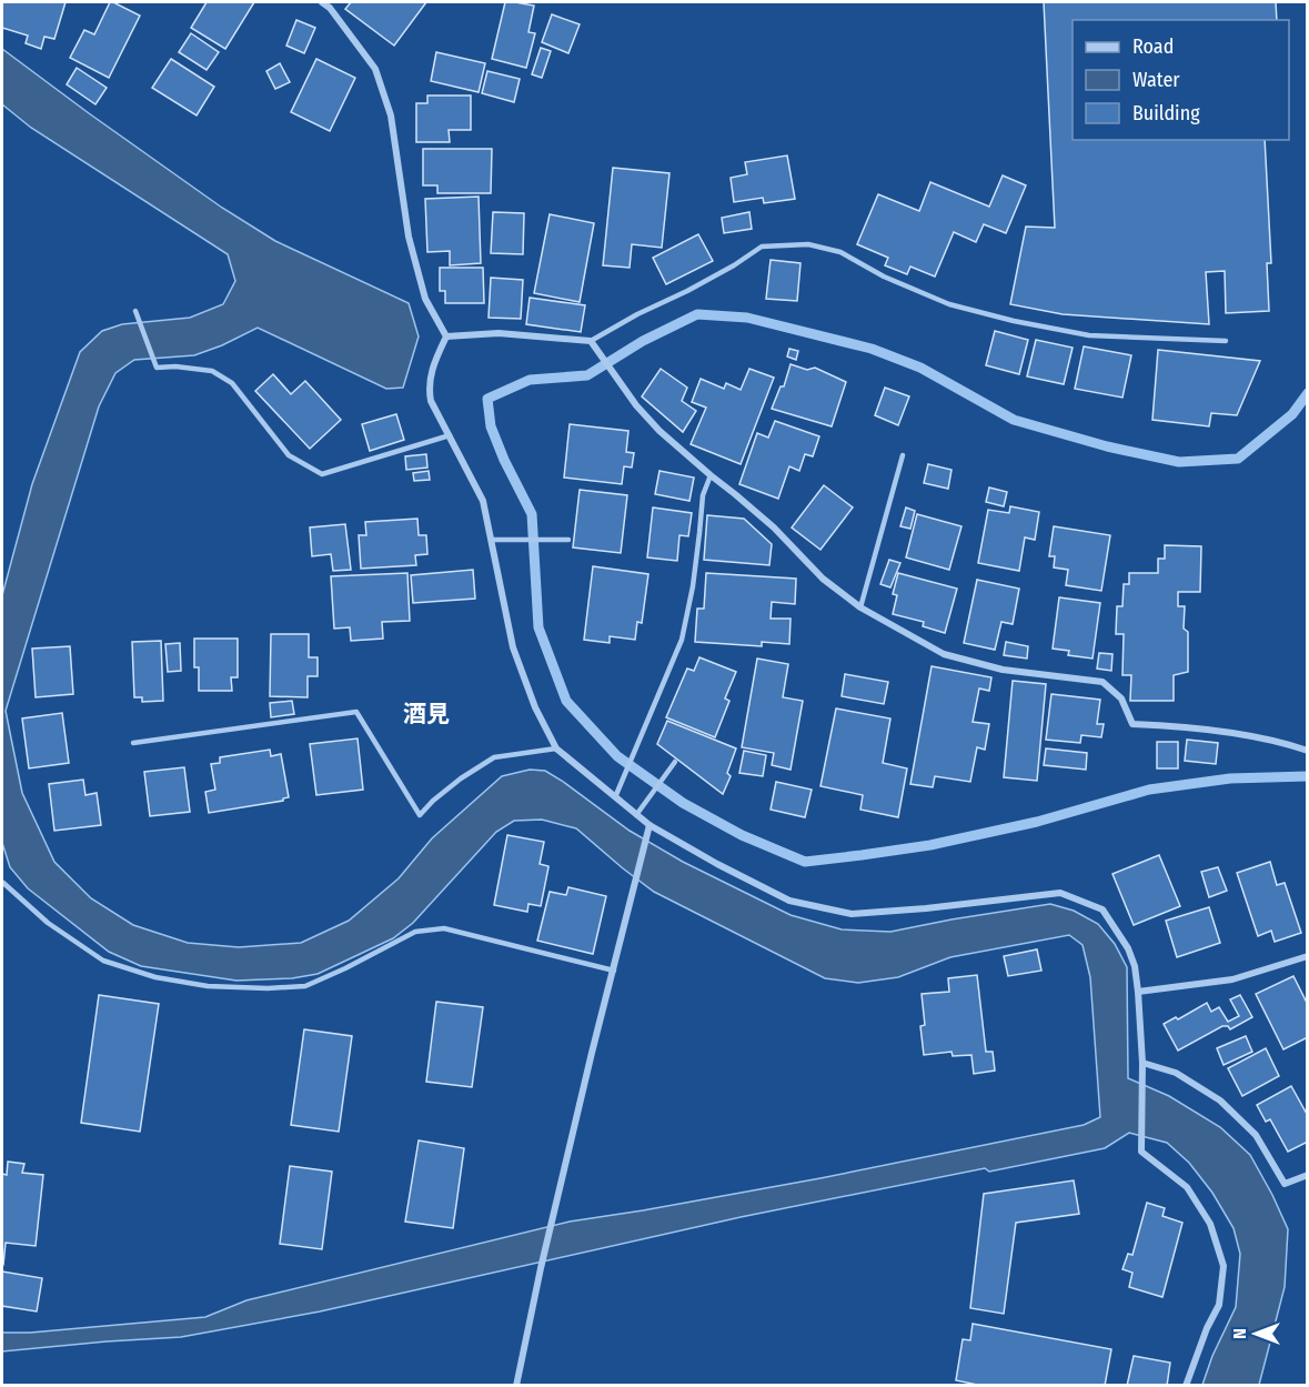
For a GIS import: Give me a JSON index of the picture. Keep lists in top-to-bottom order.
{
  "districts": ["酒見"],
  "legend": ["Road", "Water", "Building"],
  "north": "left"
}
